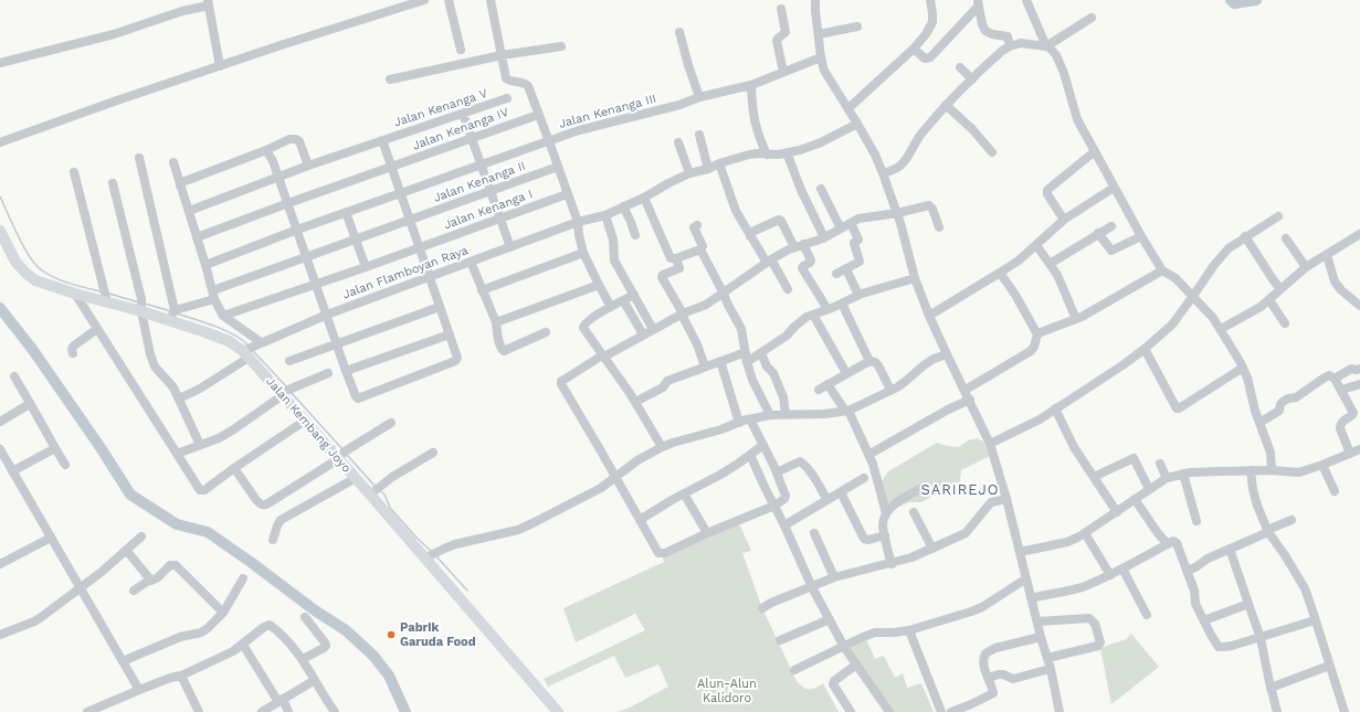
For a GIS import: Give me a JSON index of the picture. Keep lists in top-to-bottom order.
{
  "streets": {
    "main road": ["Jalan Kembang Joyo"],
    "street": [
      "Jalan Kenanga V",
      "Jalan Kenanga III",
      "Jalan Kenanga IV",
      "Jalan Kenanga II",
      "Jalan Kenanga I",
      "Jalan Flamboyan Raya"
    ]
  },
  "crossings": [
    ["Jalan Flamboyan Raya", "Jalan Kembang Joyo"]
  ],
  "districts": ["SARIREJO"],
  "parks": ["Alun-Alun Kalidoro"],
  "places": ["Pabrik Garuda Food"]
}
